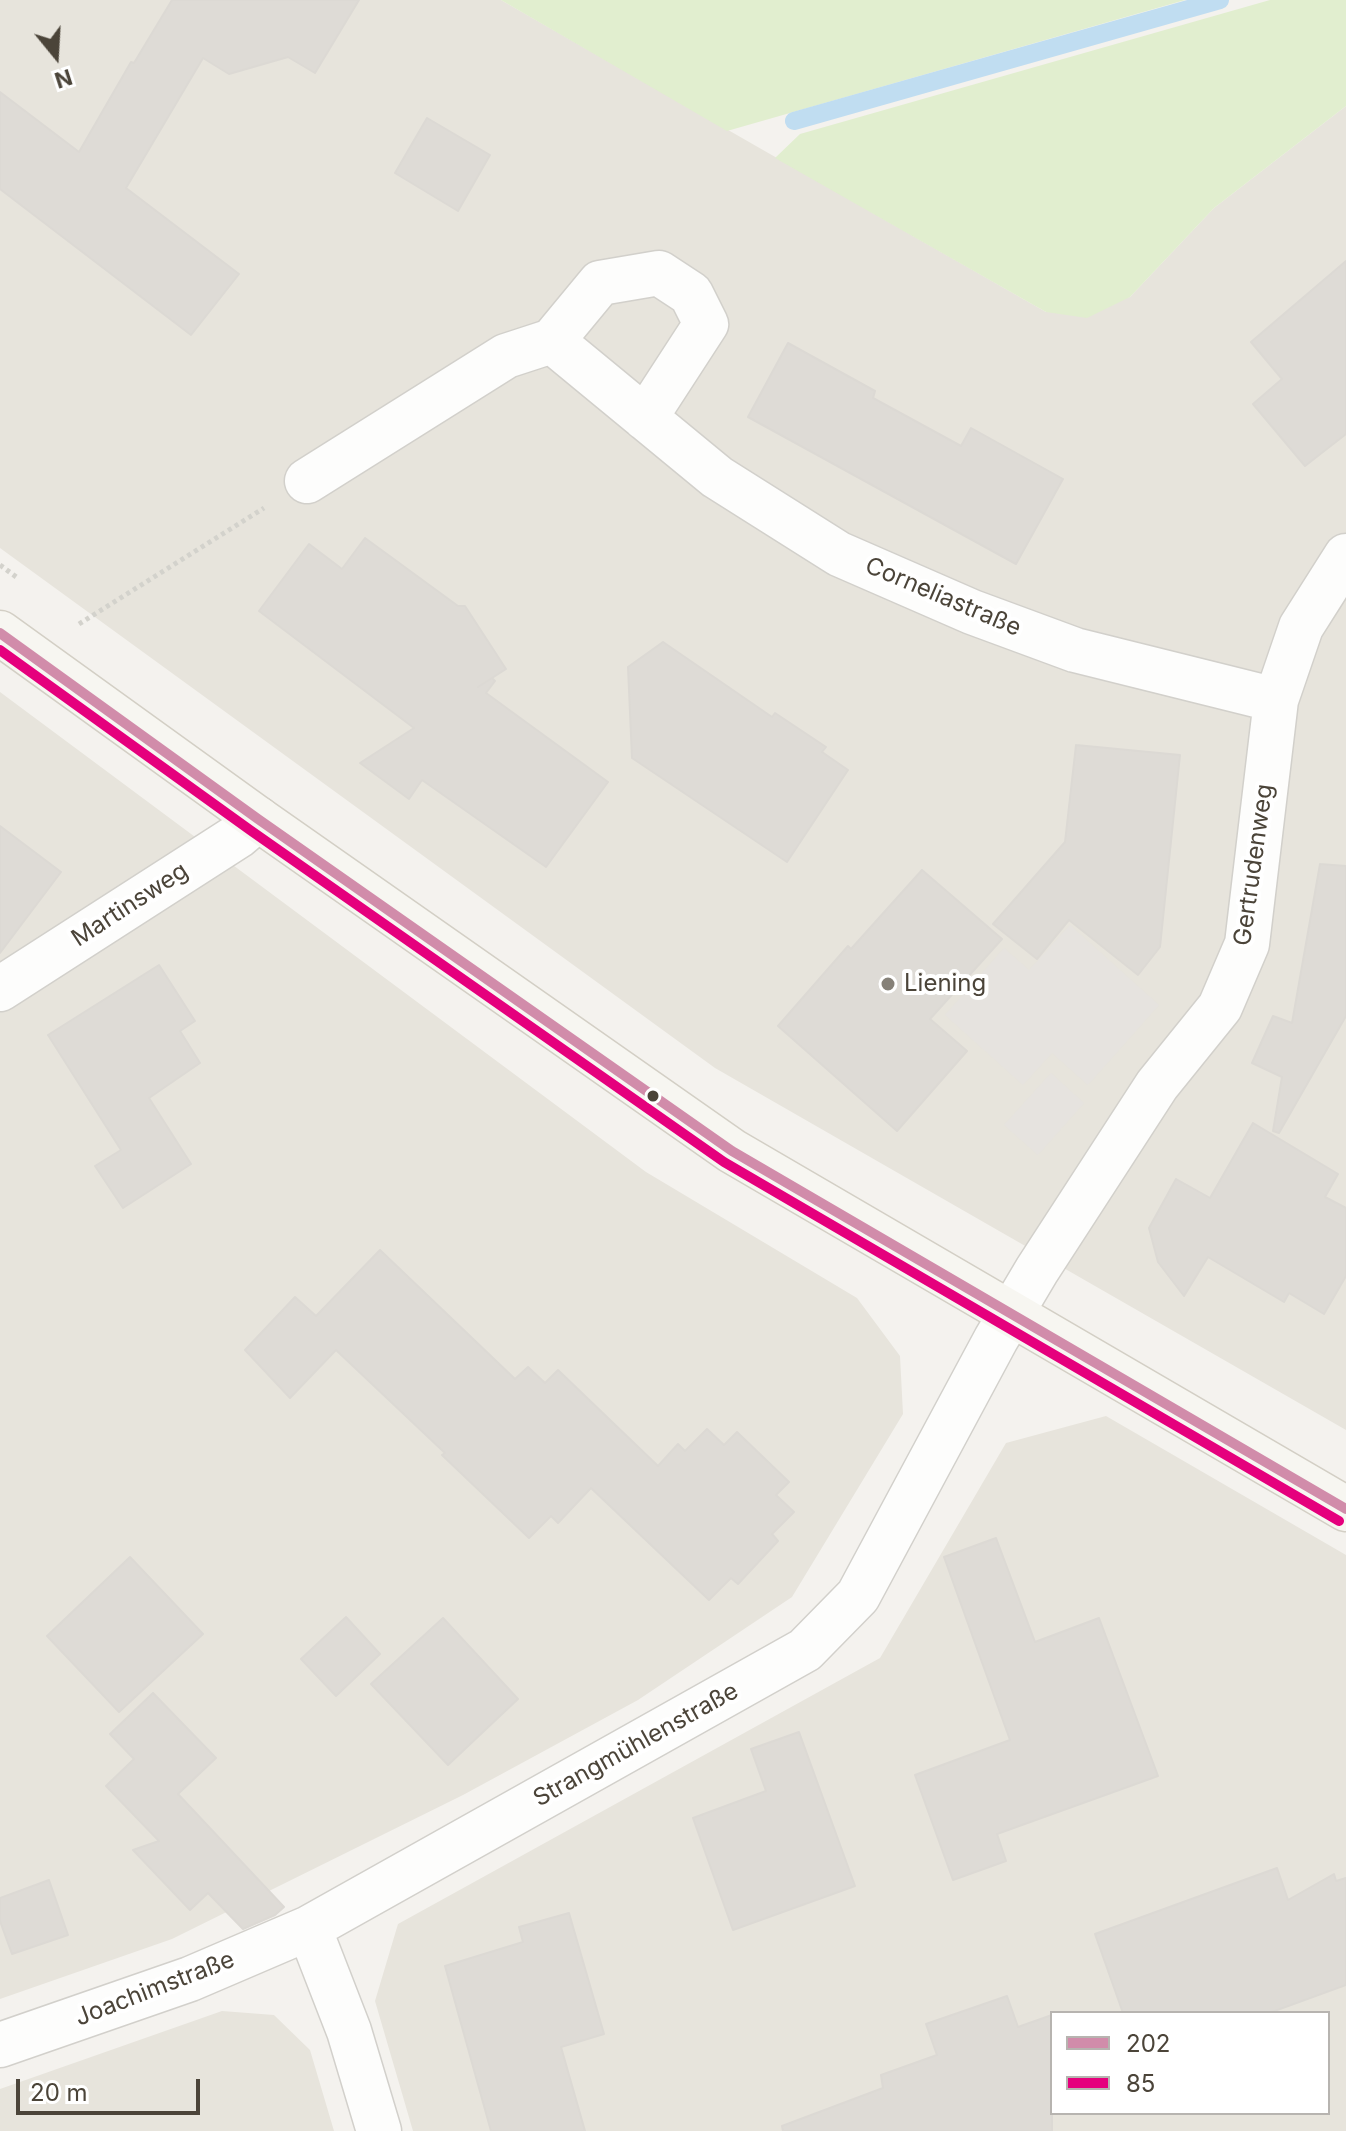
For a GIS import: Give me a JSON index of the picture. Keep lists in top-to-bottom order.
{
  "streets": {
    "street": [
      "Corneliastraße",
      "Gertrudenweg",
      "Martinsweg",
      "Strangmühlenstraße",
      "Joachimstraße"
    ]
  },
  "crossings": [
    ["Corneliastraße", "Gertrudenweg"],
    ["Gertrudenweg", "Strangmühlenstraße"],
    ["Strangmühlenstraße", "Joachimstraße"]
  ],
  "places": ["Liening"],
  "lines": ["transit line 202", "transit line 85"],
  "legend": ["202", "85"],
  "scale_bar": "20 m",
  "north": "bottom"
}
